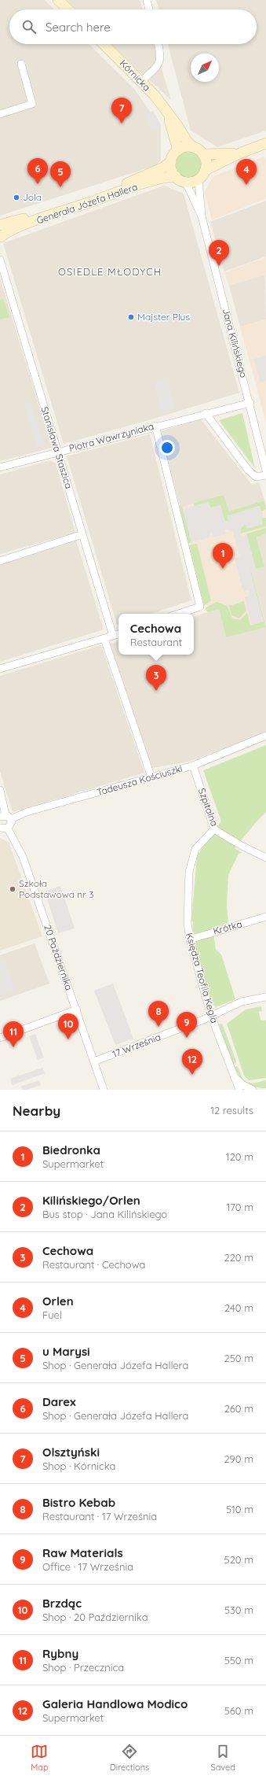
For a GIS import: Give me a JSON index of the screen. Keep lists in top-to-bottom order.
{
  "streets": {
    "street": [
      "Kórnicka",
      "Generała Józefa Hallera",
      "Jana Kilińskiego",
      "Piotra Wawrzyniaka",
      "Stanisława Staszica",
      "Tadeusza Kościuszki",
      "Szpitalna",
      "Krótka",
      "20 Października",
      "Księdza Teofila Kegla",
      "17 Września"
    ]
  },
  "crossings": [
    ["Kórnicka", "Generała Józefa Hallera"],
    ["Kórnicka", "Jana Kilińskiego"],
    ["Generała Józefa Hallera", "Jana Kilińskiego"],
    ["Jana Kilińskiego", "Piotra Wawrzyniaka"],
    ["Piotra Wawrzyniaka", "Stanisława Staszica"],
    ["Tadeusza Kościuszki", "Szpitalna"],
    ["Szpitalna", "Księdza Teofila Kegla"],
    ["Krótka", "Księdza Teofila Kegla"],
    ["20 Października", "17 Września"],
    ["Księdza Teofila Kegla", "17 Września"]
  ],
  "districts": ["OSIEDLE MŁODYCH"],
  "places": ["Jola", "Majster Plus", "Szkoła Podstawowa nr 3"],
  "north": "top right",
  "page": {
    "search": "Search here",
    "pins": [
      "7",
      "6",
      "4",
      "5",
      "2",
      "1",
      "3",
      "8",
      "9",
      "10",
      "11",
      "12"
    ],
    "popup": ["Cechowa", "Restaurant"],
    "heading": ["Nearby", "12 results"],
    "list": [
      {
        "mark": "1",
        "name": "Biedronka",
        "note": "Supermarket",
        "value": "120 m"
      },
      {
        "mark": "2",
        "name": "Kilińskiego/Orlen",
        "note": "Bus stop · Jana Kilińskiego",
        "value": "170 m"
      },
      {
        "mark": "3",
        "name": "Cechowa",
        "note": "Restaurant · Cechowa",
        "value": "220 m"
      },
      {
        "mark": "4",
        "name": "Orlen",
        "note": "Fuel",
        "value": "240 m"
      },
      {
        "mark": "5",
        "name": "u Marysi",
        "note": "Shop · Generała Józefa Hallera",
        "value": "250 m"
      },
      {
        "mark": "6",
        "name": "Darex",
        "note": "Shop · Generała Józefa Hallera",
        "value": "260 m"
      },
      {
        "mark": "7",
        "name": "Olsztyński",
        "note": "Shop · Kórnicka",
        "value": "290 m"
      },
      {
        "mark": "8",
        "name": "Bistro Kebab",
        "note": "Restaurant · 17 Września",
        "value": "510 m"
      },
      {
        "mark": "9",
        "name": "Raw Materials",
        "note": "Office · 17 Września",
        "value": "520 m"
      },
      {
        "mark": "10",
        "name": "Brzdąc",
        "note": "Shop · 20 Października",
        "value": "530 m"
      },
      {
        "mark": "11",
        "name": "Rybny",
        "note": "Shop · Przecznica",
        "value": "550 m"
      },
      {
        "mark": "12",
        "name": "Galeria Handlowa Modico",
        "note": "Supermarket",
        "value": "560 m"
      }
    ],
    "nav": ["Map", "Directions", "Saved"]
  }
}
